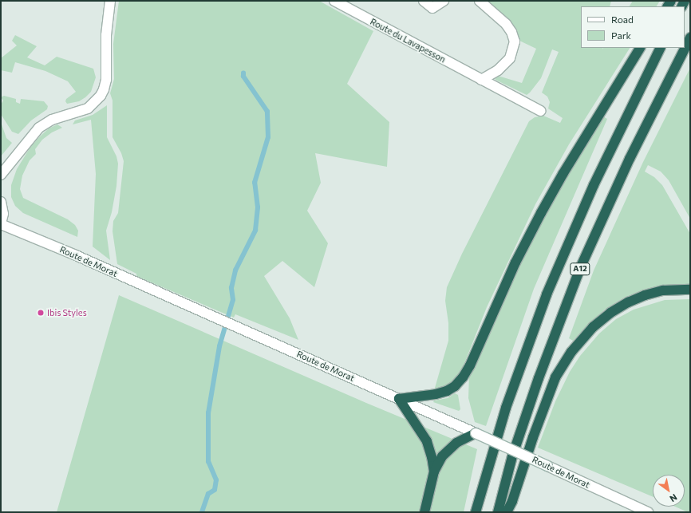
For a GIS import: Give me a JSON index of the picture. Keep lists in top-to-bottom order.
{
  "streets": {
    "highway": ["A12"],
    "main road": ["Route du Lavapesson", "Route de Morat"]
  },
  "places": ["Ibis Styles"],
  "legend": ["Road", "Park"],
  "north": "bottom right"
}
